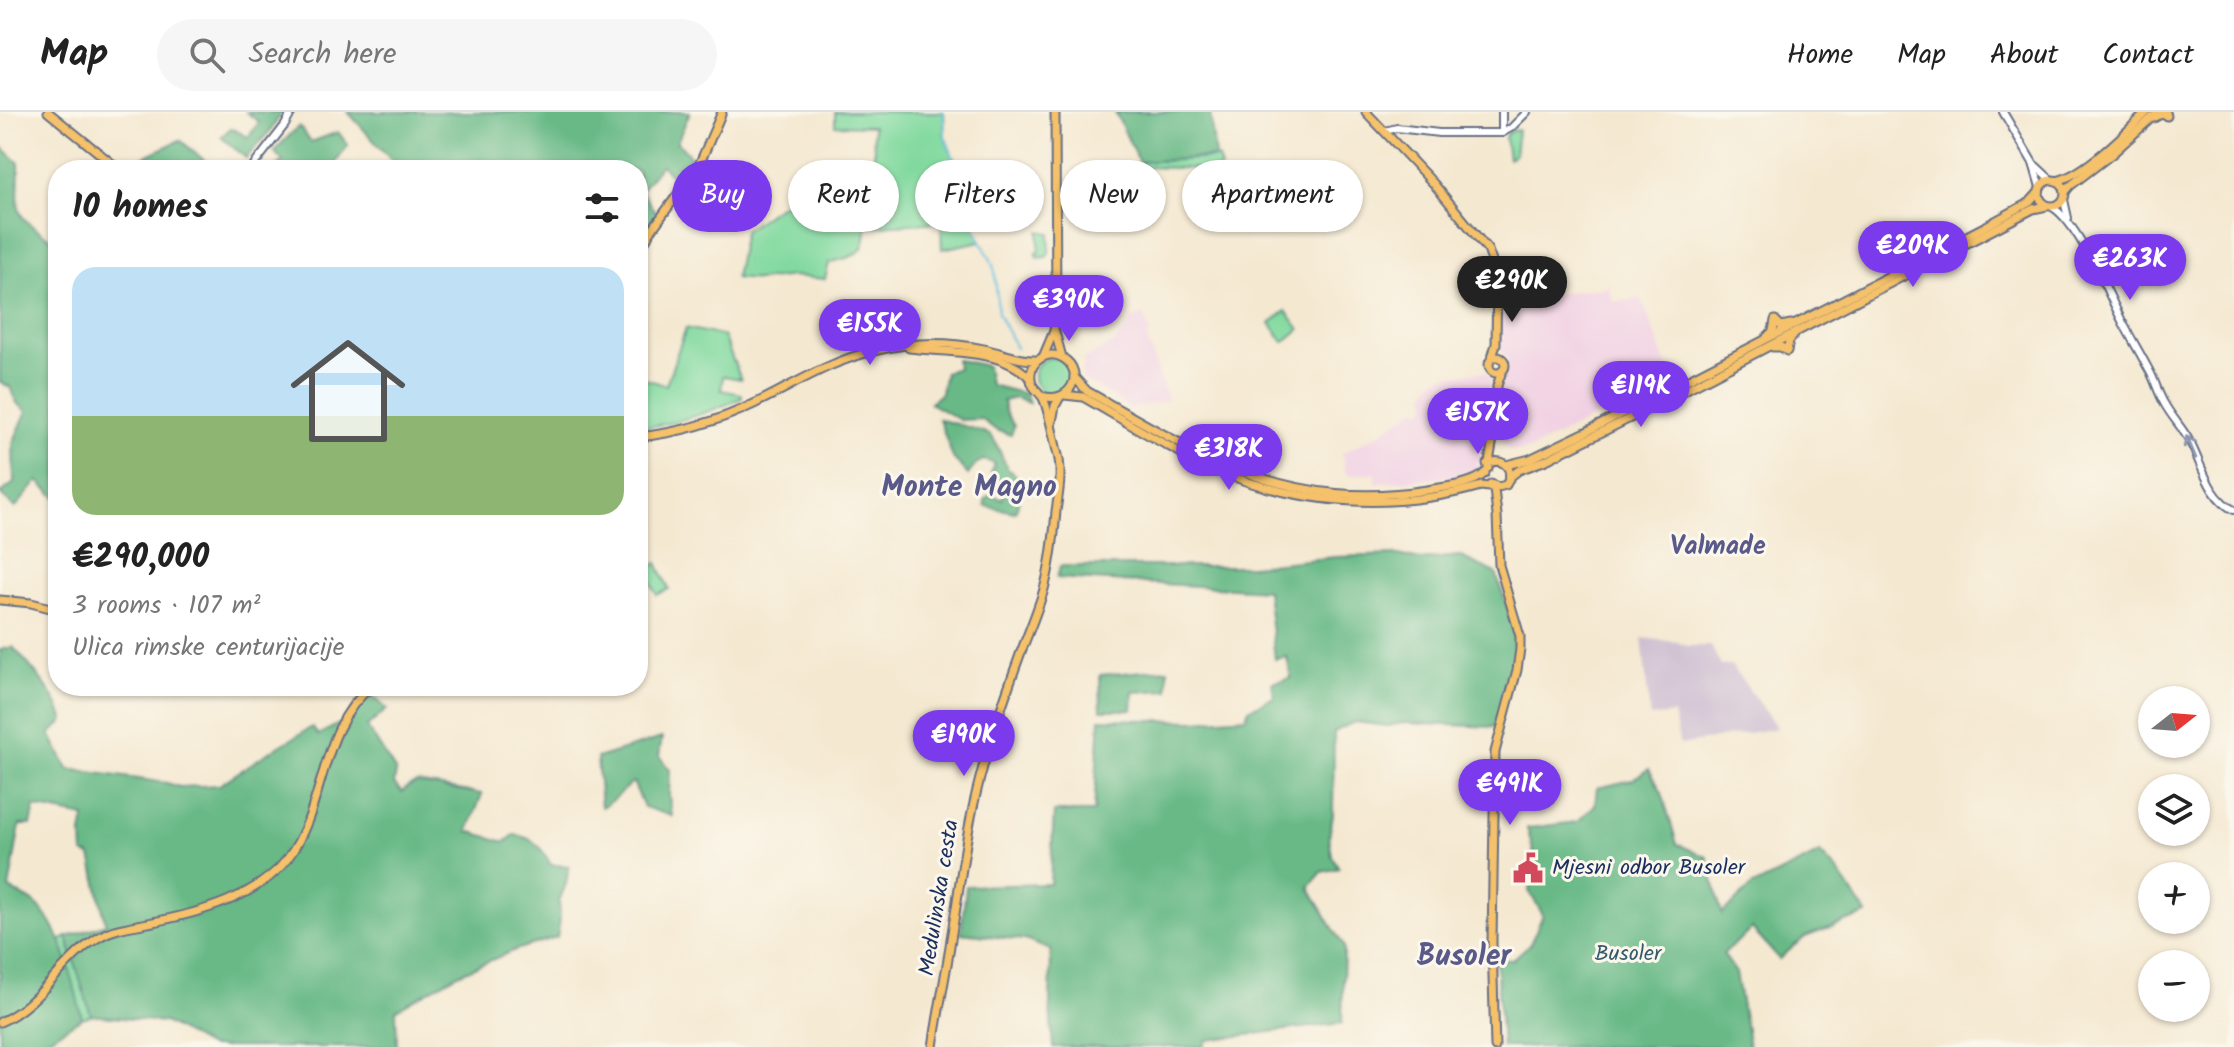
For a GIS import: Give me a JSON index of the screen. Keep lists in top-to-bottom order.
{
  "streets": {
    "main road": ["Medulinska cesta"]
  },
  "districts": ["Monte Magno", "Valmade", "Busoler"],
  "parks": ["Busoler"],
  "places": {
    "public building": ["Mjesni odbor Busoler"]
  },
  "north": "right",
  "page": {
    "header": "Map",
    "search": "Search here",
    "nav": [
      "Home",
      "Map",
      "About",
      "Contact"
    ],
    "chip": [
      "Buy",
      "Rent",
      "Filters",
      "New",
      "Apartment"
    ],
    "heading": "10 homes",
    "price": [
      "€209K",
      "€263K",
      "€290K",
      "€390K",
      "€155K",
      "€119K",
      "€157K",
      "€318K",
      "€190K",
      "€491K"
    ],
    "list": [
      {
        "name": "€290,000",
        "note": "3 rooms · 107 m² · Ulica rimske centurijacije"
      }
    ],
    "map_buttons": ["+", "−"]
  }
}
